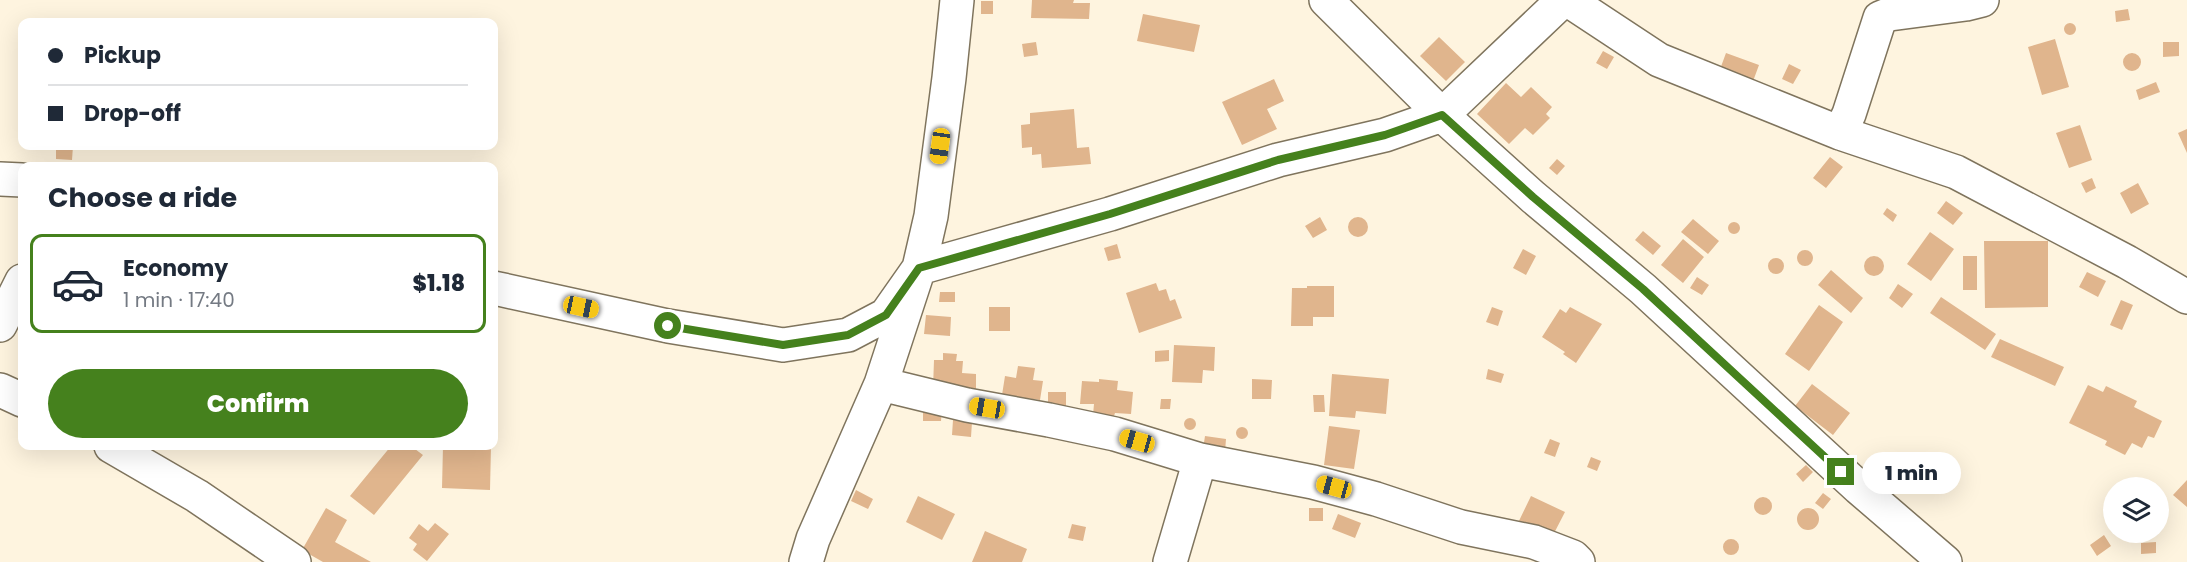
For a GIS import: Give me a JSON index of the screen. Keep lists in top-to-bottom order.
{
  "page": {
    "banner": ["Pickup", "Drop-off"],
    "heading": "Choose a ride",
    "list": [
      {
        "name": "Economy",
        "note": "1 min · 17:40",
        "value": "$1.18"
      }
    ],
    "buttons": "Confirm",
    "bubble": "1 min"
  }
}
